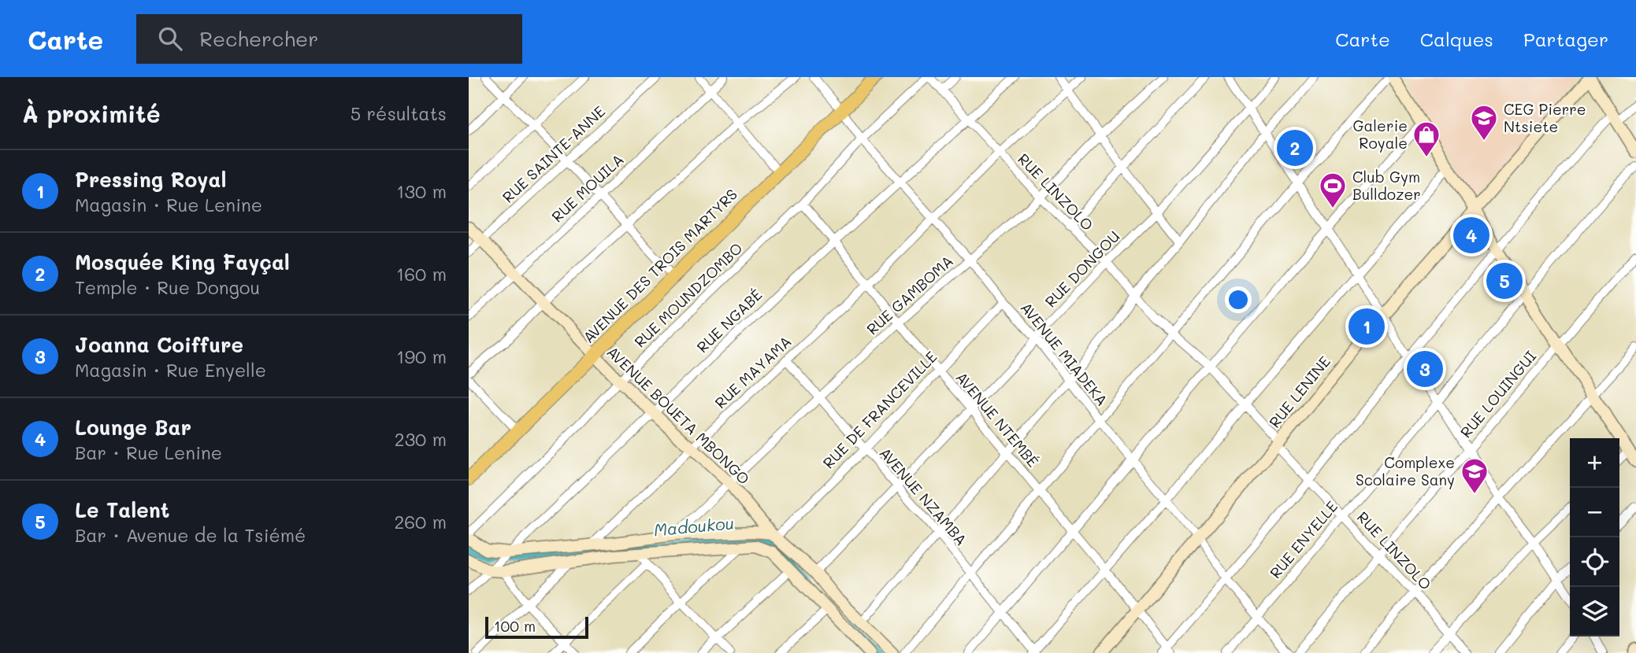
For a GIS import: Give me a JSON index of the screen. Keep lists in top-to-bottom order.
{
  "streets": {
    "main road": ["AVENUE DES TROIS MARTYRS", "RUE LENINE", "AVENUE BOUETA MBONGO"],
    "street": [
      "RUE SAINTE-ANNE",
      "RUE MOUILA",
      "RUE LINZOLO",
      "RUE DONGOU",
      "RUE MOUNDZOMBO",
      "RUE GAMBOMA",
      "RUE NGABÉ",
      "AVENUE MIADEKA",
      "RUE MAYAMA",
      "RUE LOUINGUI",
      "RUE DE FRANCEVILLE",
      "AVENUE NTEMBÉ",
      "AVENUE NZAMBA",
      "RUE ENYELLE"
    ]
  },
  "crossings": [
    ["RUE SAINTE-ANNE", "AVENUE BOUETA MBONGO"],
    ["RUE MOUILA", "AVENUE BOUETA MBONGO"],
    ["RUE LINZOLO", "RUE DONGOU"],
    ["RUE LINZOLO", "RUE MOUNDZOMBO"],
    ["RUE LINZOLO", "RUE GAMBOMA"],
    ["RUE LINZOLO", "RUE NGABÉ"],
    ["RUE LINZOLO", "RUE MAYAMA"],
    ["RUE LINZOLO", "RUE LENINE"],
    ["RUE LINZOLO", "RUE LOUINGUI"],
    ["RUE LINZOLO", "RUE ENYELLE"],
    ["AVENUE DES TROIS MARTYRS", "AVENUE MIADEKA"],
    ["AVENUE DES TROIS MARTYRS", "AVENUE BOUETA MBONGO"],
    ["RUE DONGOU", "AVENUE MIADEKA"],
    ["RUE DONGOU", "AVENUE BOUETA MBONGO"],
    ["RUE DONGOU", "AVENUE NTEMBÉ"],
    ["RUE DONGOU", "AVENUE NZAMBA"],
    ["RUE MOUNDZOMBO", "AVENUE MIADEKA"],
    ["RUE MOUNDZOMBO", "AVENUE BOUETA MBONGO"],
    ["RUE MOUNDZOMBO", "AVENUE NTEMBÉ"],
    ["RUE GAMBOMA", "AVENUE MIADEKA"],
    ["RUE GAMBOMA", "AVENUE BOUETA MBONGO"],
    ["RUE GAMBOMA", "AVENUE NTEMBÉ"],
    ["RUE GAMBOMA", "AVENUE NZAMBA"],
    ["RUE NGABÉ", "AVENUE MIADEKA"],
    ["RUE NGABÉ", "AVENUE BOUETA MBONGO"],
    ["RUE NGABÉ", "AVENUE NTEMBÉ"],
    ["AVENUE MIADEKA", "RUE MAYAMA"],
    ["AVENUE MIADEKA", "RUE LENINE"],
    ["AVENUE MIADEKA", "RUE DE FRANCEVILLE"],
    ["AVENUE MIADEKA", "RUE ENYELLE"],
    ["RUE MAYAMA", "AVENUE BOUETA MBONGO"],
    ["RUE MAYAMA", "AVENUE NTEMBÉ"],
    ["RUE MAYAMA", "AVENUE NZAMBA"],
    ["RUE LENINE", "AVENUE NTEMBÉ"],
    ["RUE DE FRANCEVILLE", "AVENUE BOUETA MBONGO"],
    ["RUE DE FRANCEVILLE", "AVENUE NTEMBÉ"],
    ["RUE DE FRANCEVILLE", "AVENUE NZAMBA"]
  ],
  "water": ["Madoukou"],
  "places": {
    "school or university": ["CEG Pierre Ntsiete", "Complexe Scolaire Sany"],
    "shop": ["Galerie Royale"],
    "sports": ["Club Gym Bulldozer"]
  },
  "scale_bar": "100 m",
  "page": {
    "header": "Carte",
    "search": "Rechercher",
    "nav": ["Carte", "Calques", "Partager"],
    "heading": ["À proximité", "5 résultats"],
    "pins": [
      "2",
      "4",
      "5",
      "1",
      "3"
    ],
    "list": [
      {
        "mark": "1",
        "name": "Pressing Royal",
        "note": "Magasin · Rue Lenine",
        "value": "130 m"
      },
      {
        "mark": "2",
        "name": "Mosquée King Fayçal",
        "note": "Temple · Rue Dongou",
        "value": "160 m"
      },
      {
        "mark": "3",
        "name": "Joanna Coiffure",
        "note": "Magasin · Rue Enyelle",
        "value": "190 m"
      },
      {
        "mark": "4",
        "name": "Lounge Bar",
        "note": "Bar · Rue Lenine",
        "value": "230 m"
      },
      {
        "mark": "5",
        "name": "Le Talent",
        "note": "Bar · Avenue de la Tsiémé",
        "value": "260 m"
      }
    ],
    "map_buttons": ["+", "−"],
    "scale": "100 m"
  }
}
